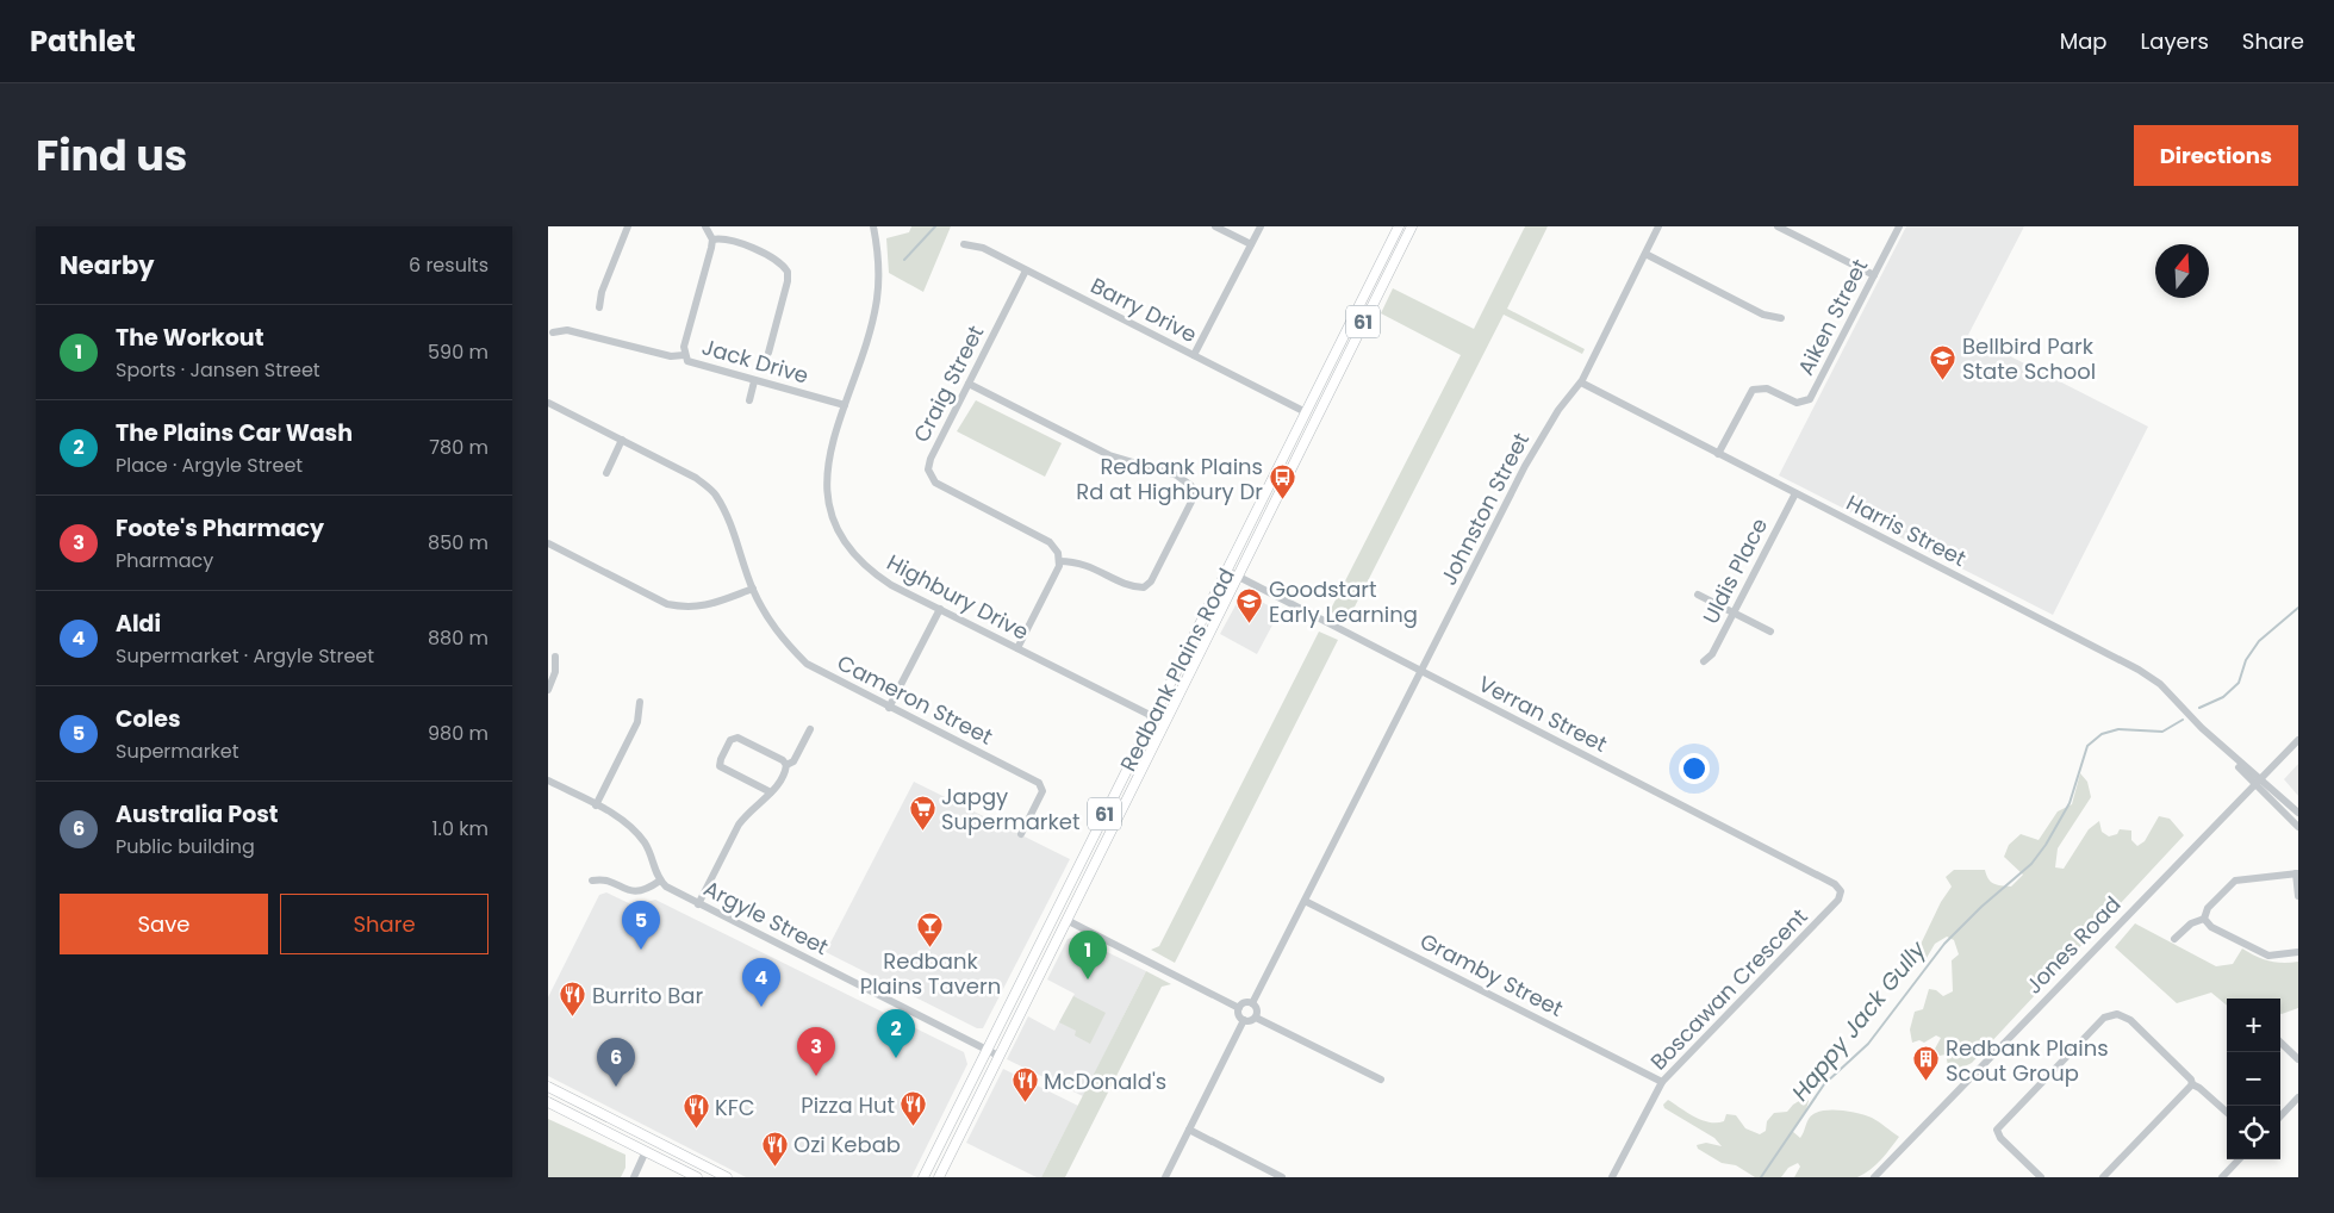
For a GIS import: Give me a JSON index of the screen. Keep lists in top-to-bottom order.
{
  "streets": {
    "main road": ["61", "Redbank Plains Road"],
    "street": [
      "Barry Drive",
      "Aiken Street",
      "Jack Drive",
      "Craig Street",
      "Johnston Street",
      "Harris Street",
      "Uldis Place",
      "Highbury Drive",
      "Cameron Street",
      "Verran Street",
      "Argyle Street",
      "Jones Road",
      "Gramby Street",
      "Boscawan Crescent"
    ]
  },
  "crossings": [
    ["Barry Drive", "Craig Street"],
    ["Barry Drive", "Redbank Plains Road"],
    ["Aiken Street", "Harris Street"],
    ["Jack Drive", "Highbury Drive"],
    ["Johnston Street", "Harris Street"],
    ["Johnston Street", "Verran Street"],
    ["Johnston Street", "Gramby Street"],
    ["Harris Street", "Uldis Place"],
    ["Harris Street", "Jones Road"],
    ["Highbury Drive", "Redbank Plains Road"],
    ["Redbank Plains Road", "Verran Street"],
    ["Redbank Plains Road", "Argyle Street"],
    ["Verran Street", "Boscawan Crescent"],
    ["Gramby Street", "Boscawan Crescent"]
  ],
  "water": ["Happy Jack Gully"],
  "places": {
    "school or university": ["Bellbird Park State School", "Goodstart Early Learning"],
    "bus stop": ["Redbank Plains Rd at Highbury Dr"],
    "supermarket": ["Japgy Supermarket"],
    "bar": ["Redbank Plains Tavern"],
    "restaurant": [
      "Burrito Bar",
      "McDonald's",
      "Pizza Hut",
      "KFC",
      "Ozi Kebab"
    ],
    "building": ["Redbank Plains Scout Group"]
  },
  "north": "top",
  "page": {
    "header": "Pathlet",
    "nav": ["Map", "Layers", "Share"],
    "title": "Find us",
    "buttons": [
      "Directions",
      ["Save", "Share"]
    ],
    "heading": ["Nearby", "6 results"],
    "list": [
      {
        "mark": "1",
        "name": "The Workout",
        "note": "Sports · Jansen Street",
        "value": "590 m"
      },
      {
        "mark": "2",
        "name": "The Plains Car Wash",
        "note": "Place · Argyle Street",
        "value": "780 m"
      },
      {
        "mark": "3",
        "name": "Foote's Pharmacy",
        "note": "Pharmacy",
        "value": "850 m"
      },
      {
        "mark": "4",
        "name": "Aldi",
        "note": "Supermarket · Argyle Street",
        "value": "880 m"
      },
      {
        "mark": "5",
        "name": "Coles",
        "note": "Supermarket",
        "value": "980 m"
      },
      {
        "mark": "6",
        "name": "Australia Post",
        "note": "Public building",
        "value": "1.0 km"
      }
    ],
    "pins": [
      "5",
      "1",
      "4",
      "2",
      "3",
      "6"
    ],
    "map_buttons": ["+", "−"]
  }
}
